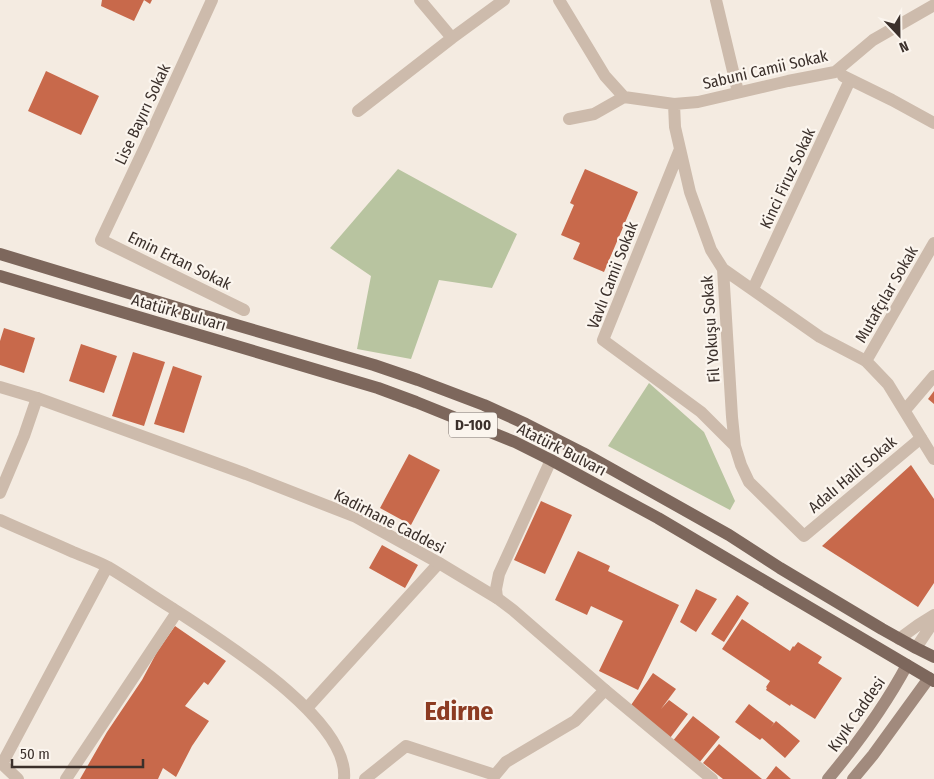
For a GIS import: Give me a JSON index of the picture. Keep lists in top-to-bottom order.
{
  "streets": {
    "main road": ["Atatürk Bulvarı", "D-100", "Kıyık Caddesi"],
    "street": [
      "Sabuni Camii Sokak",
      "Lise Bayırı Sokak",
      "Kinci Firuz Sokak",
      "Emin Ertan Sokak",
      "Vavlı Camii Sokak",
      "Mutafçılar Sokak",
      "Fil Yokuşu Sokak",
      "Adalı Halil Sokak",
      "Kadirhane Caddesi"
    ]
  },
  "crossings": [
    ["Sabuni Camii Sokak", "Fil Yokuşu Sokak"],
    ["Lise Bayırı Sokak", "Emin Ertan Sokak"],
    ["Vavlı Camii Sokak", "Fil Yokuşu Sokak"],
    ["Atatürk Bulvarı", "Kıyık Caddesi"],
    ["Fil Yokuşu Sokak", "Adalı Halil Sokak"]
  ],
  "districts": ["Edirne"],
  "scale_bar": "50 m",
  "north": "bottom"
}
